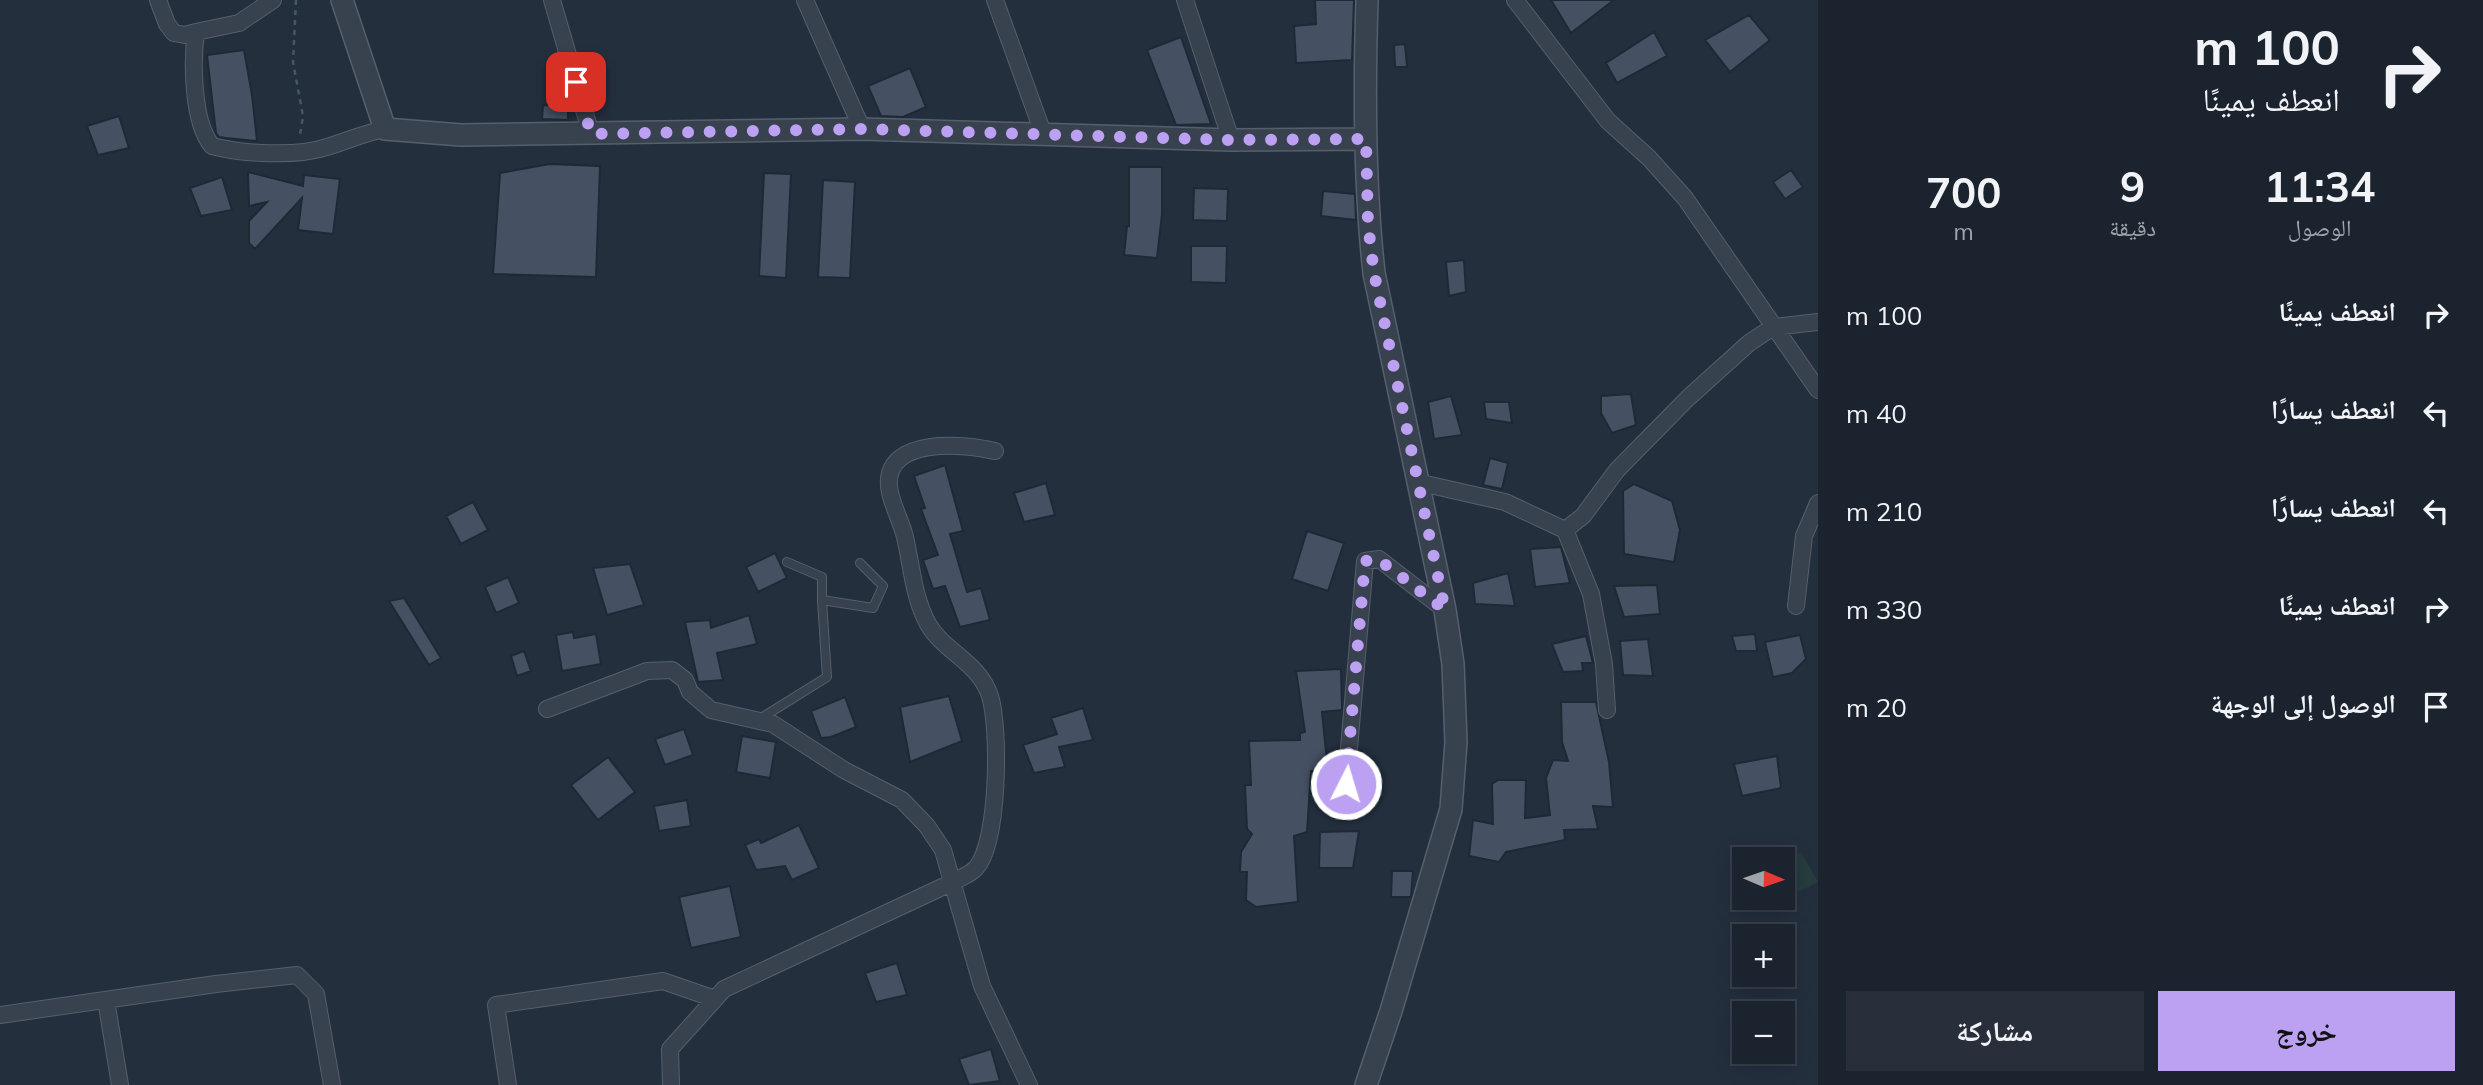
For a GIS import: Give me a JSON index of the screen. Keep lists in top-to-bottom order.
{
  "north": "right",
  "page": {
    "turn": ["100 m", "انعطف يمينًا"],
    "eta": [
      "11:34",
      "الوصول",
      "9",
      "دقيقة",
      "700",
      "m"
    ],
    "list": [
      {
        "name": "انعطف يمينًا",
        "value": "100 m"
      },
      {
        "name": "انعطف يسارًا",
        "value": "40 m"
      },
      {
        "name": "انعطف يسارًا",
        "value": "210 m"
      },
      {
        "name": "انعطف يمينًا",
        "value": "330 m"
      },
      {
        "name": "الوصول إلى الوجهة",
        "value": "20 m"
      }
    ],
    "map_buttons": ["+", "−"],
    "buttons": ["خروج", "مشاركة"]
  }
}
